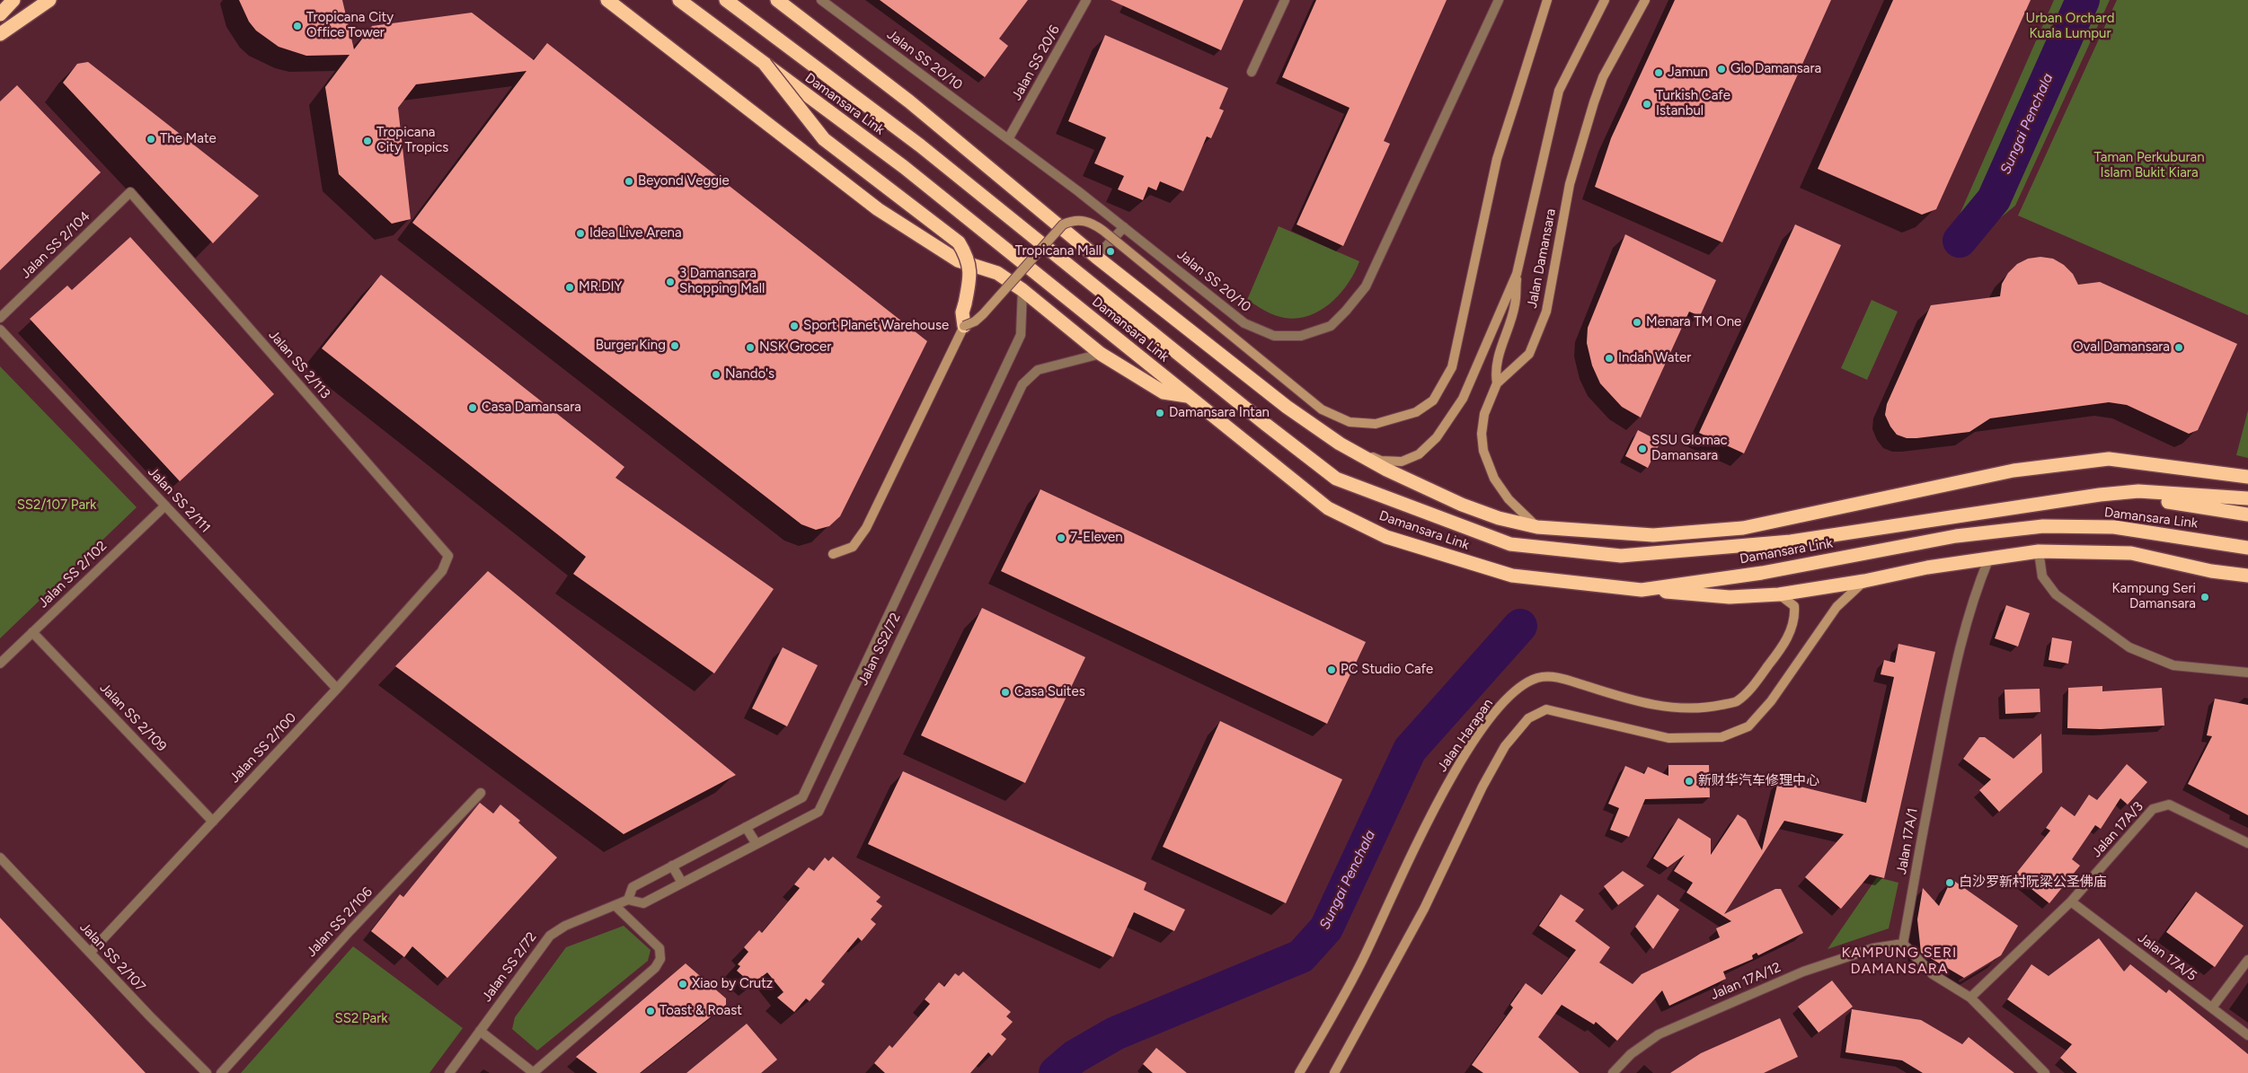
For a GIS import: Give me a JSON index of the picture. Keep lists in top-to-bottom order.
{
  "streets": {
    "highway": ["Damansara Link"],
    "main road": ["Jalan Damansara", "Jalan Harapan"],
    "street": [
      "Jalan SS 20/10",
      "Jalan SS 20/6",
      "Jalan SS 2/104",
      "Jalan SS 2/113",
      "Jalan SS 2/111",
      "Jalan SS 2/102",
      "Jalan SS2/72",
      "Jalan SS 2/109",
      "Jalan SS 2/100",
      "Jalan 17A/3",
      "Jalan 17A/1",
      "Jalan SS 2/106",
      "Jalan SS 2/107",
      "Jalan 17A/5",
      "Jalan SS 2/72",
      "Jalan 17A/12"
    ]
  },
  "crossings": [
    ["Jalan SS 20/10", "Jalan SS 20/6"],
    ["Jalan SS 2/104", "Jalan SS 2/113"],
    ["Jalan SS 2/113", "Jalan SS 2/100"],
    ["Jalan SS 2/111", "Jalan SS 2/102"],
    ["Jalan SS 2/111", "Jalan SS 2/100"],
    ["Jalan SS 2/102", "Jalan SS 2/109"],
    ["Jalan SS2/72", "Jalan SS 2/72"],
    ["Jalan SS 2/109", "Jalan SS 2/100"],
    ["Jalan SS 2/100", "Jalan SS 2/107"],
    ["Jalan 17A/3", "Jalan 17A/5"],
    ["Jalan 17A/1", "Jalan 17A/12"]
  ],
  "districts": ["KAMPUNG SERI DAMANSARA"],
  "water": ["Sungai Penchala"],
  "parks": [
    "Urban Orchard Kuala Lumpur",
    "Taman Perkuburan Islam Bukit Kiara",
    "SS2/107 Park",
    "SS2 Park"
  ],
  "places": [
    "Tropicana City Office Tower",
    "Glo Damansara",
    "Jamun",
    "Turkish Cafe Istanbul",
    "The Mate",
    "Tropicana City Tropics",
    "Beyond Veggie",
    "Idea Live Arena",
    "Tropicana Mall",
    "3 Damansara Shopping Mall",
    "MR.DIY",
    "Menara TM One",
    "Sport Planet Warehouse",
    "Burger King",
    "NSK Grocer",
    "Oval Damansara",
    "Indah Water",
    "Nando's",
    "Casa Damansara",
    "Damansara Intan",
    "SSU Glomac Damansara",
    "7-Eleven",
    "Kampung Seri Damansara",
    "PC Studio Cafe",
    "Casa Suites",
    "新财华汽车修理中心",
    "白沙罗新村阮梁公圣佛庙",
    "Xiao by Crutz",
    "Toast & Roast"
  ]
}
